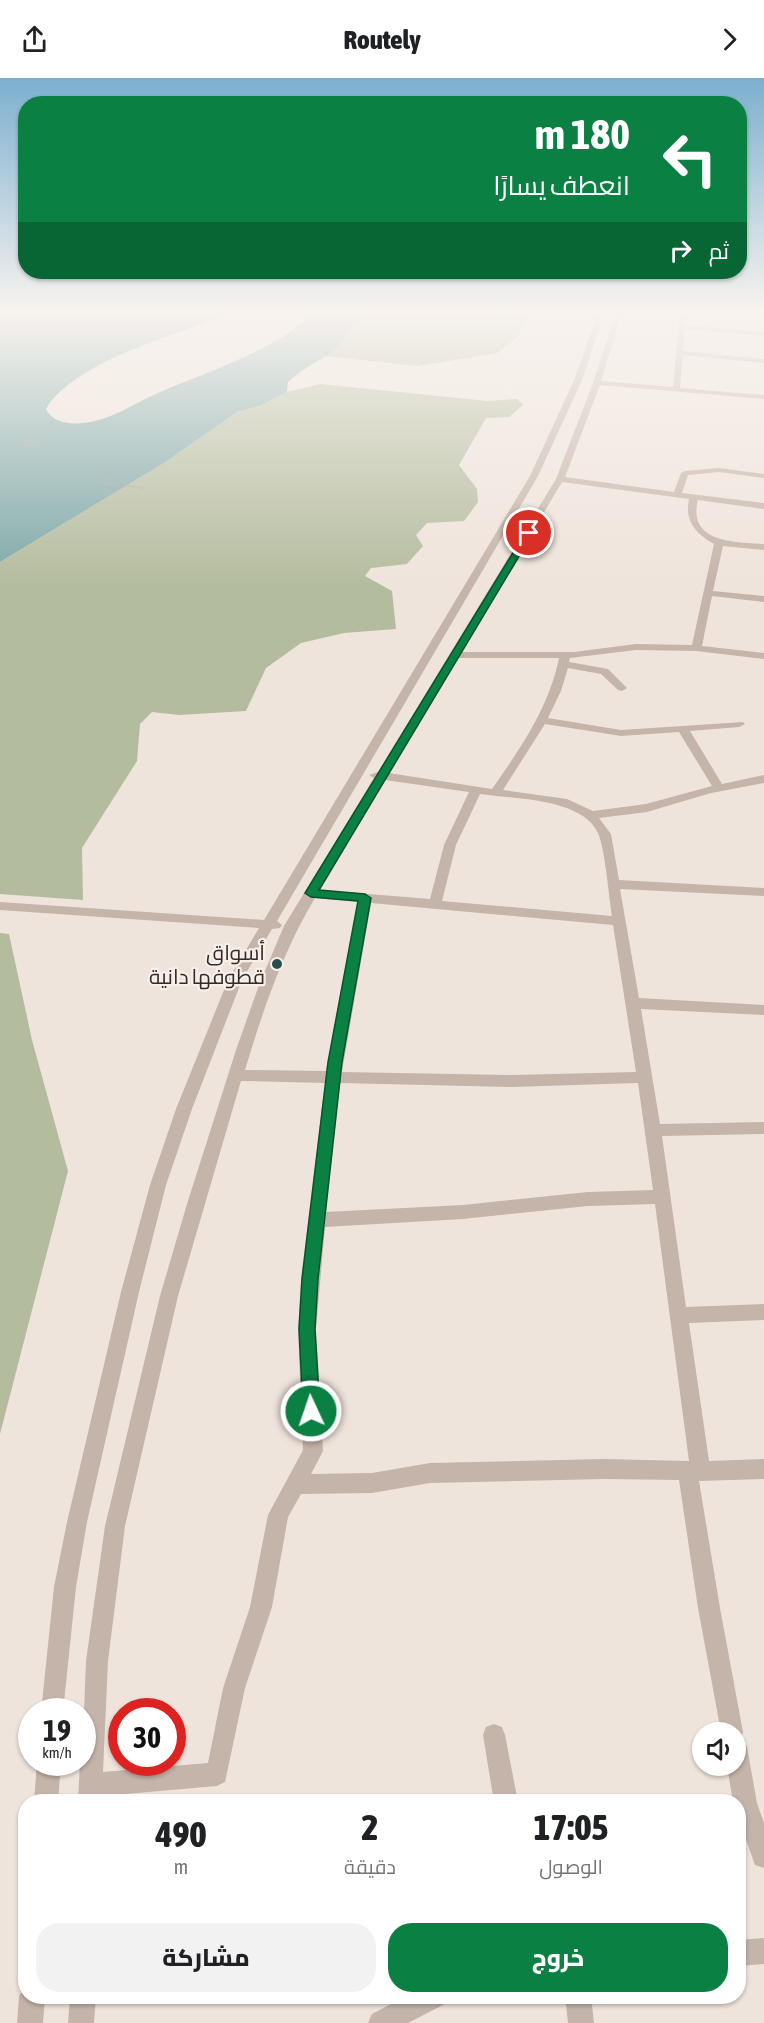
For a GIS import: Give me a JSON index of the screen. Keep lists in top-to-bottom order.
{
  "places": ["أسواق قطوفها دانية"],
  "page": {
    "header": "Routely",
    "turn": ["180 m", "انعطف يسارًا"],
    "then": "ثم",
    "speed": "19 km/h",
    "limit": "30",
    "eta": [
      "17:05",
      "الوصول",
      "2",
      "دقيقة",
      "490",
      "m"
    ],
    "buttons": ["خروج", "مشاركة"]
  }
}
